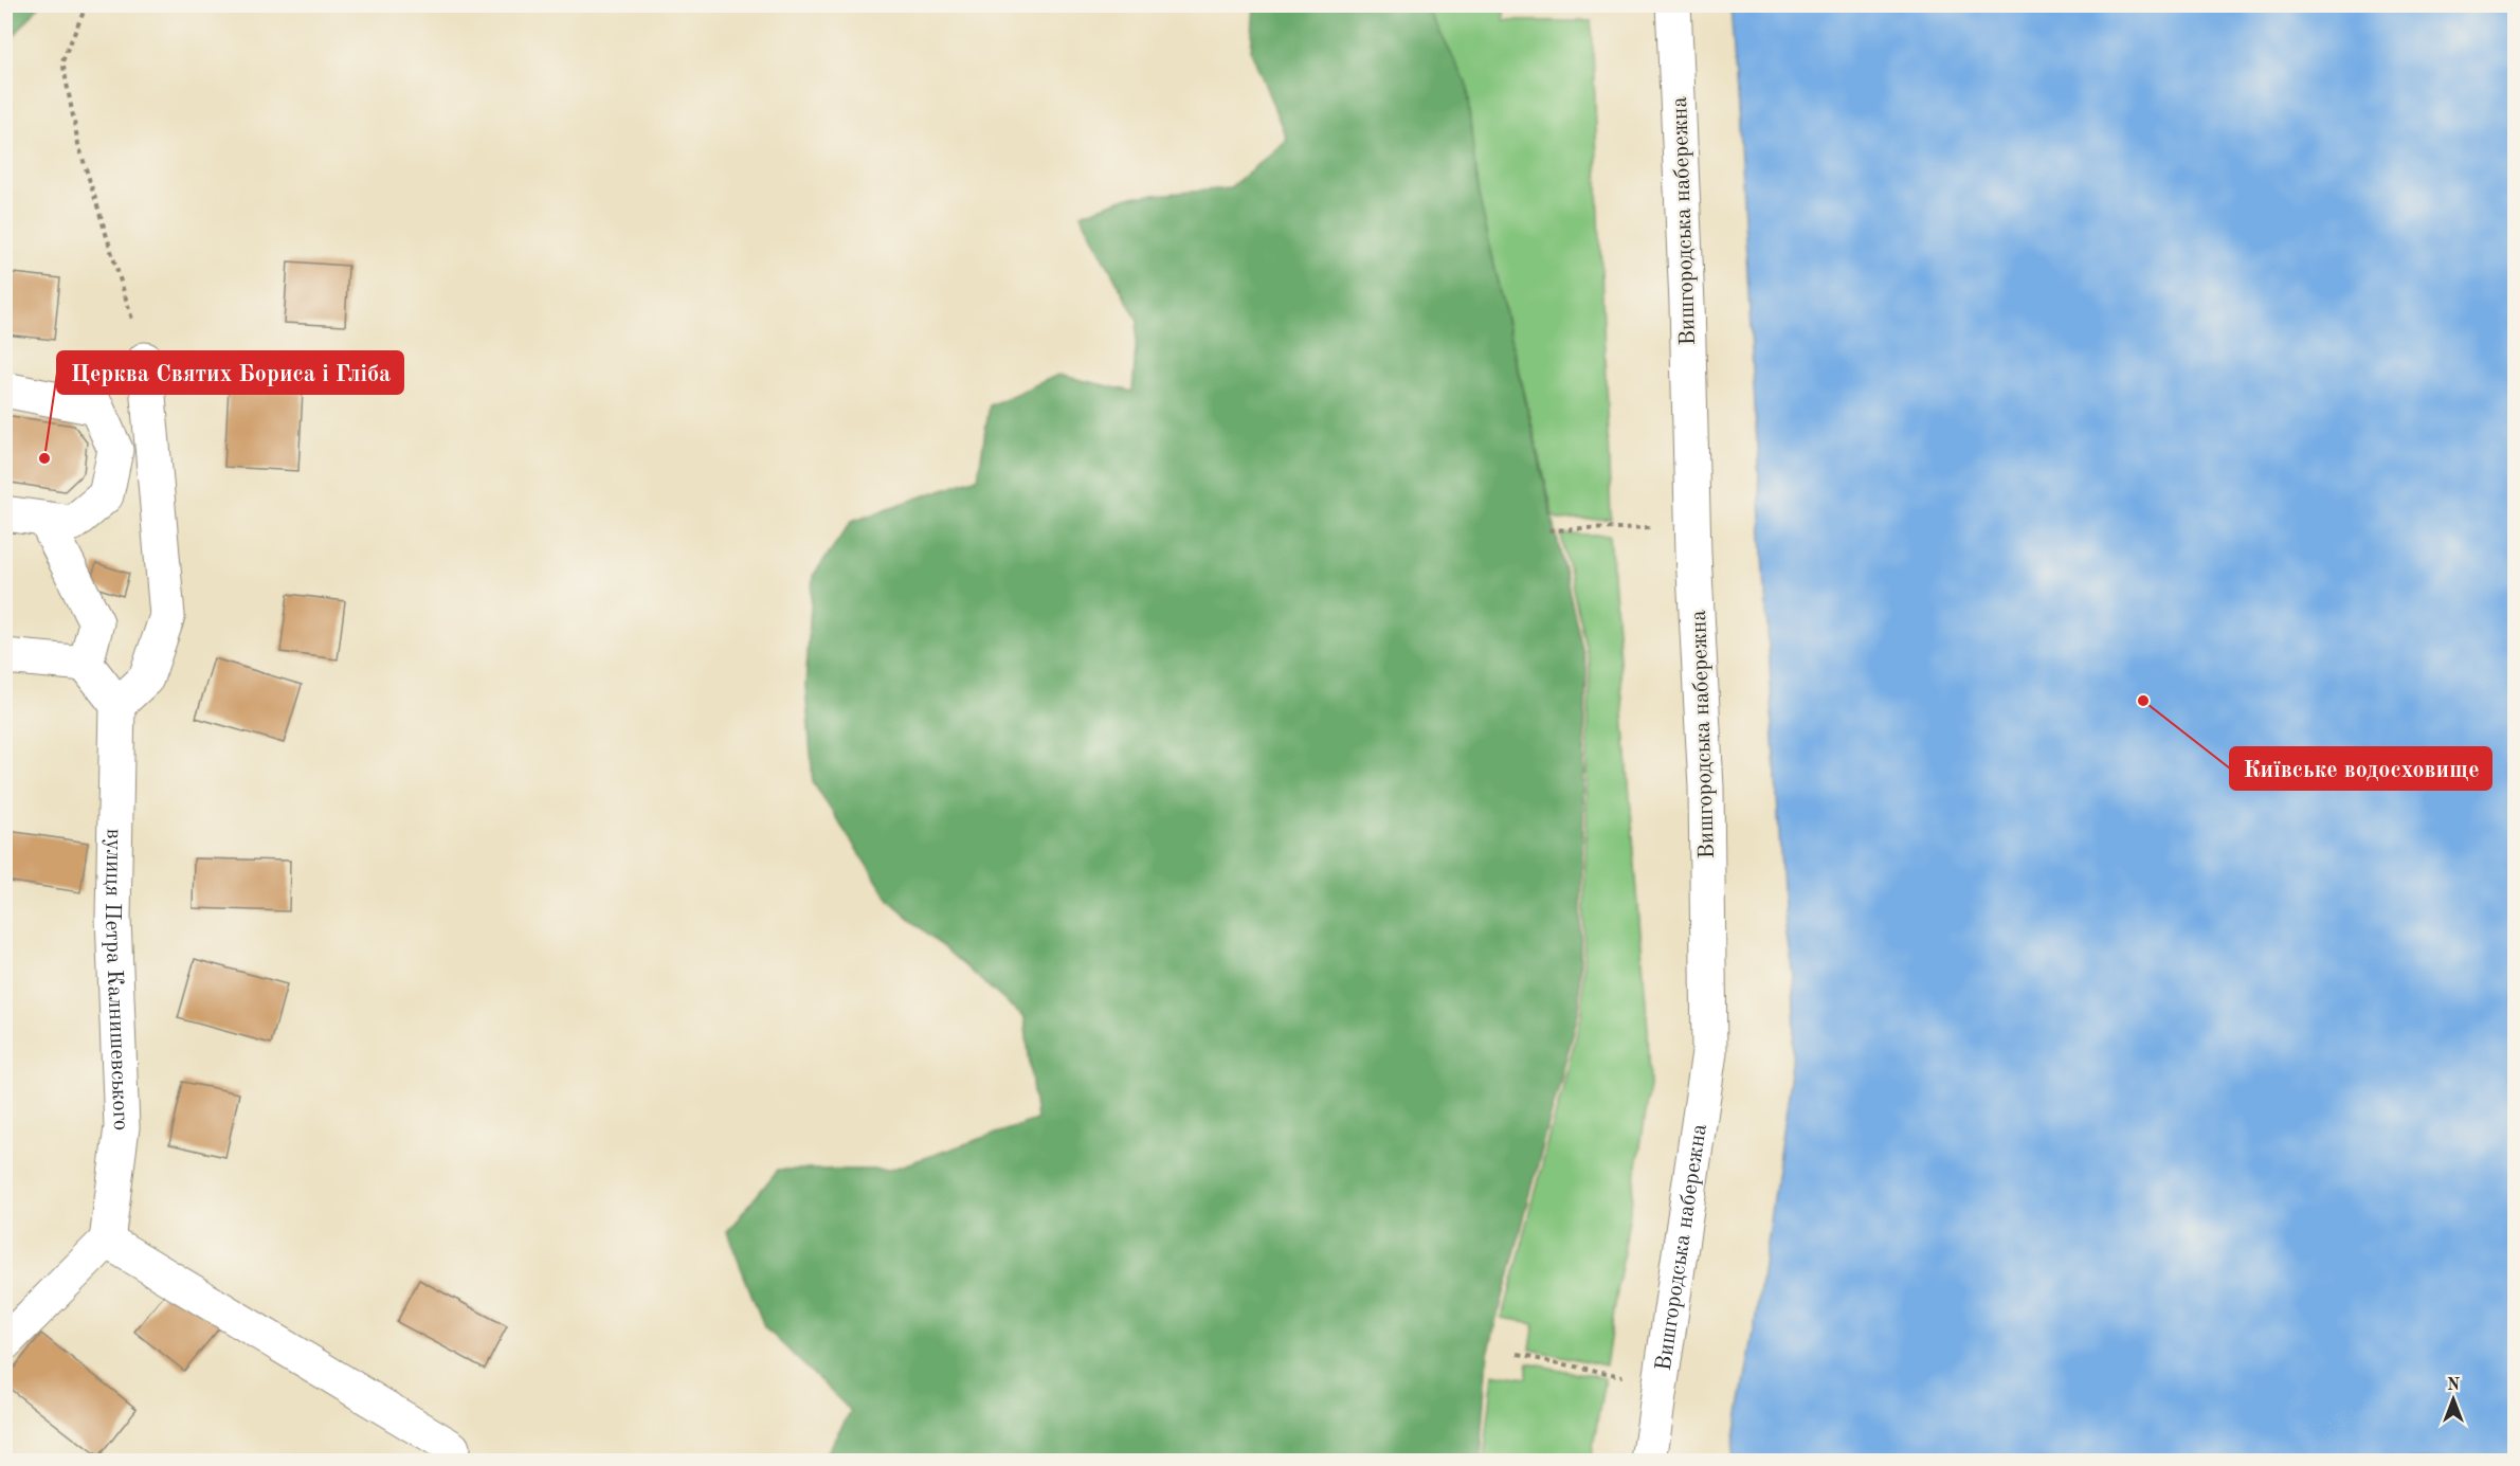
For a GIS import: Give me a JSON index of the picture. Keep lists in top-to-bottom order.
{
  "streets": {
    "street": ["Вишгородська набережна", "вулиця Петра Калнишевського"]
  },
  "places": ["Церква Святих Бориса і Гліба", "Київське водосховище"],
  "north": "top"
}
